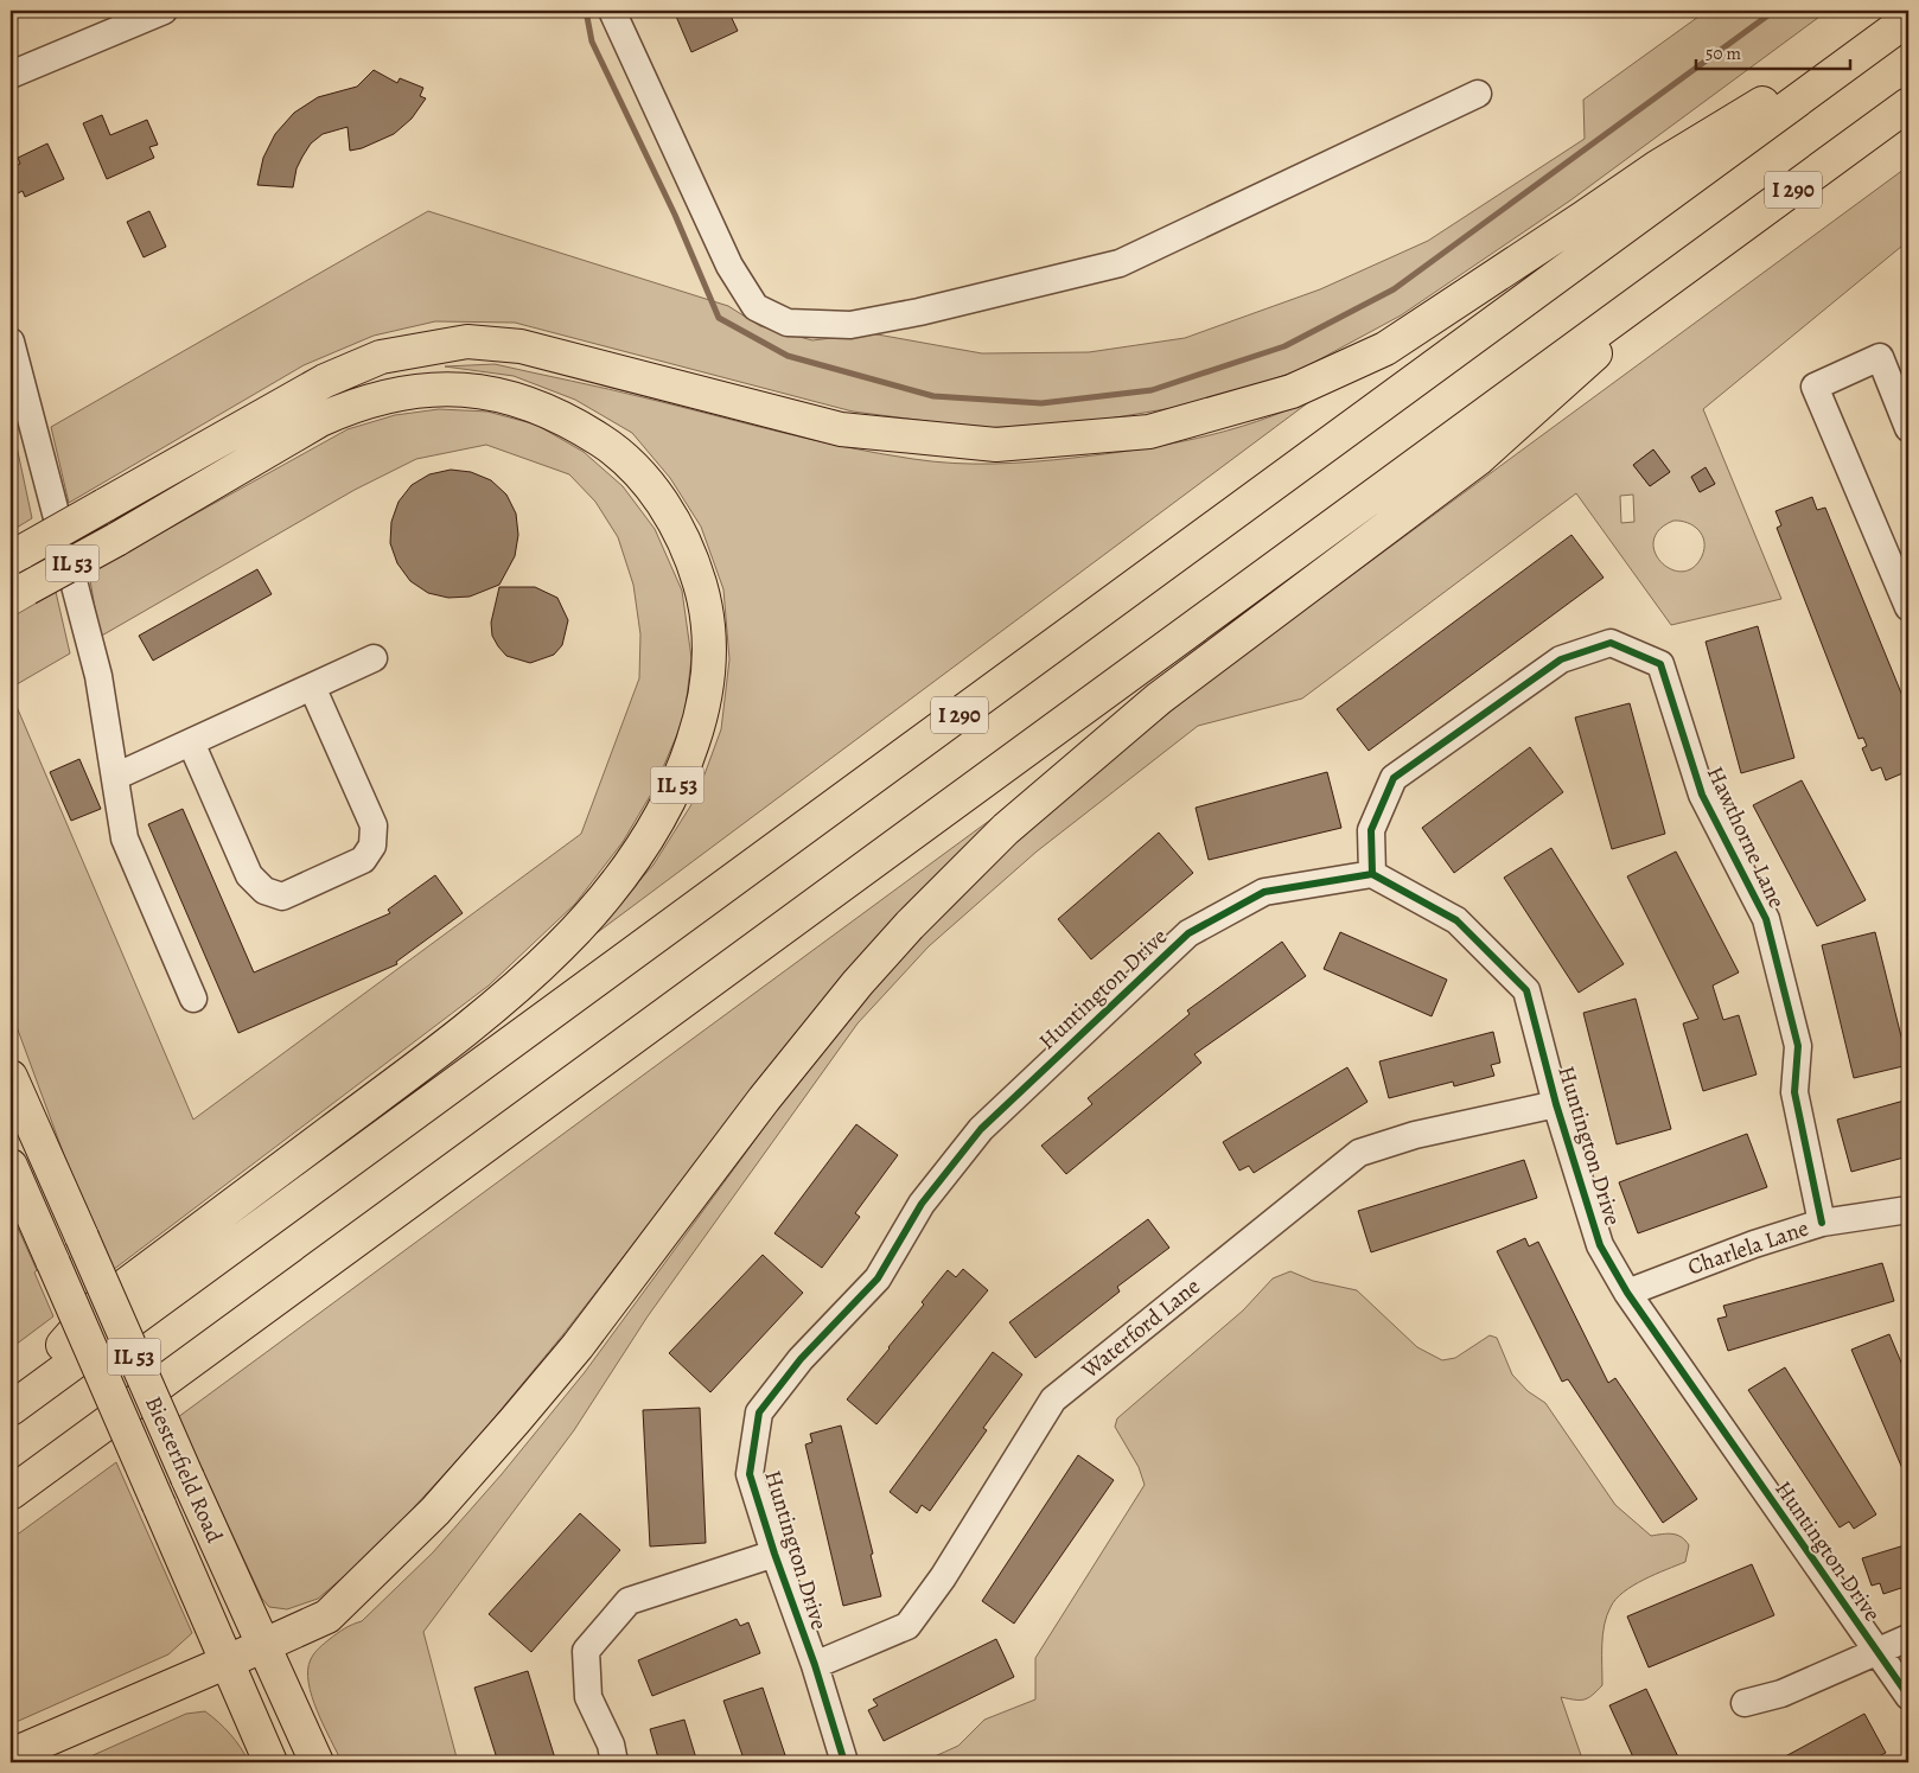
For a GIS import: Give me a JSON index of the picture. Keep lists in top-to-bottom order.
{
  "streets": {
    "main road": ["I 290", "IL 53", "Biesterfield Road"],
    "street": [
      "Hawthorne Lane",
      "Huntington Drive",
      "Charlela Lane",
      "Waterford Lane"
    ]
  },
  "crossings": [
    ["I 290", "IL 53"],
    ["Hawthorne Lane", "Huntington Drive"],
    ["Hawthorne Lane", "Charlela Lane"],
    ["Huntington Drive", "Charlela Lane"],
    ["Huntington Drive", "Waterford Lane"]
  ],
  "scale_bar": "50 m"
}
